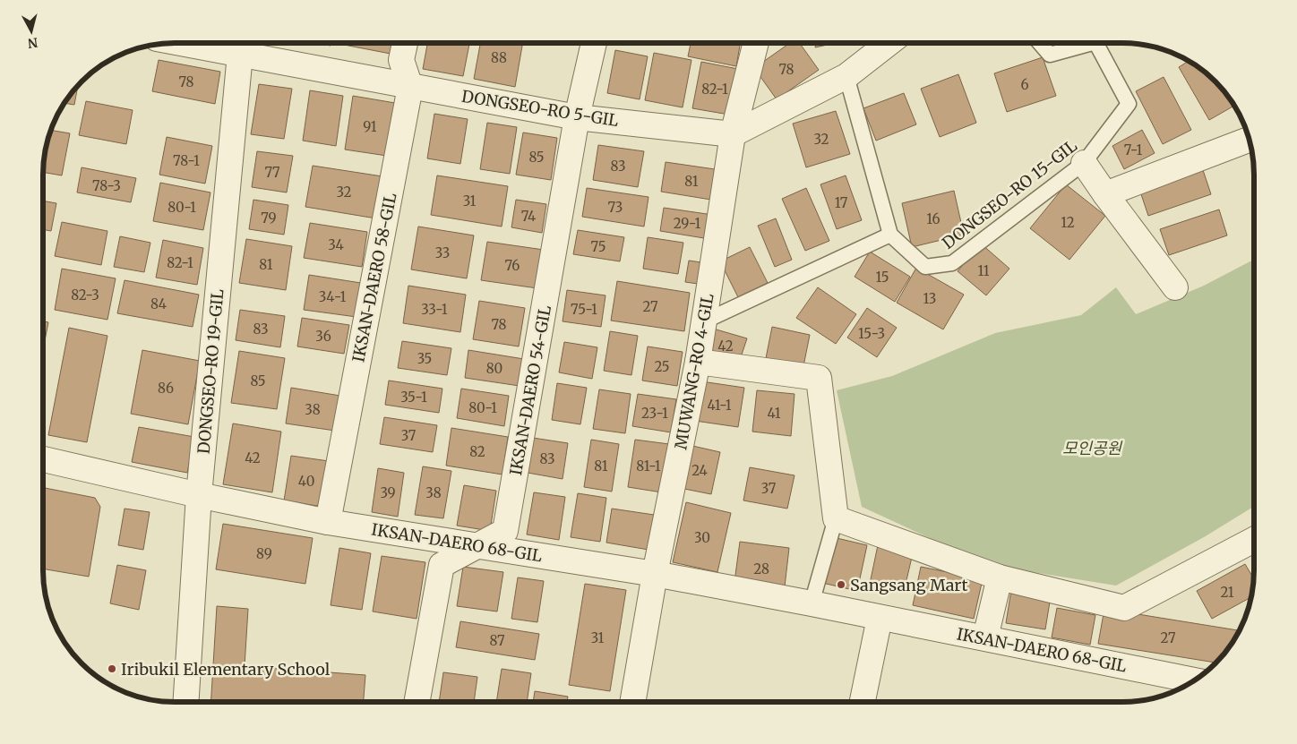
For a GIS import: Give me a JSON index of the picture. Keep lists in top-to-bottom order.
{
  "streets": {
    "street": [
      "DONGSEO-RO 5-GIL",
      "IKSAN-DAERO 58-GIL",
      "DONGSEO-RO 19-GIL",
      "MUWANG-RO 4-GIL",
      "IKSAN-DAERO 54-GIL",
      "IKSAN-DAERO 68-GIL"
    ],
    "lane": ["DONGSEO-RO 15-GIL"]
  },
  "crossings": [
    ["DONGSEO-RO 5-GIL", "IKSAN-DAERO 58-GIL"],
    ["DONGSEO-RO 5-GIL", "DONGSEO-RO 19-GIL"],
    ["DONGSEO-RO 5-GIL", "MUWANG-RO 4-GIL"],
    ["DONGSEO-RO 5-GIL", "IKSAN-DAERO 54-GIL"],
    ["IKSAN-DAERO 58-GIL", "IKSAN-DAERO 68-GIL"],
    ["DONGSEO-RO 19-GIL", "IKSAN-DAERO 68-GIL"],
    ["MUWANG-RO 4-GIL", "IKSAN-DAERO 68-GIL"],
    ["IKSAN-DAERO 54-GIL", "IKSAN-DAERO 68-GIL"]
  ],
  "parks": ["모인공원"],
  "places": ["Sangsang Mart", "Iribukil Elementary School"],
  "house_numbers": [
    "88",
    "78",
    "78",
    "6",
    "82-1",
    "91",
    "32",
    "7-1",
    "85",
    "78-1",
    "83",
    "77",
    "81",
    "78-3",
    "32",
    "31",
    "17",
    "80-1",
    "73",
    "74",
    "79",
    "16",
    "12",
    "29-1",
    "34",
    "75",
    "33",
    "82-1",
    "81",
    "76",
    "11",
    "15",
    "82-3",
    "34-1",
    "13",
    "84",
    "27",
    "33-1",
    "75-1",
    "78",
    "83",
    "15-3",
    "36",
    "42",
    "35",
    "25",
    "80",
    "85",
    "86",
    "35-1",
    "41-1",
    "80-1",
    "38",
    "23-1",
    "41",
    "37",
    "82",
    "42",
    "83",
    "81",
    "81-1",
    "24",
    "40",
    "37",
    "39",
    "38",
    "30",
    "89",
    "28",
    "21",
    "31",
    "27",
    "87"
  ],
  "north": "bottom"
}
